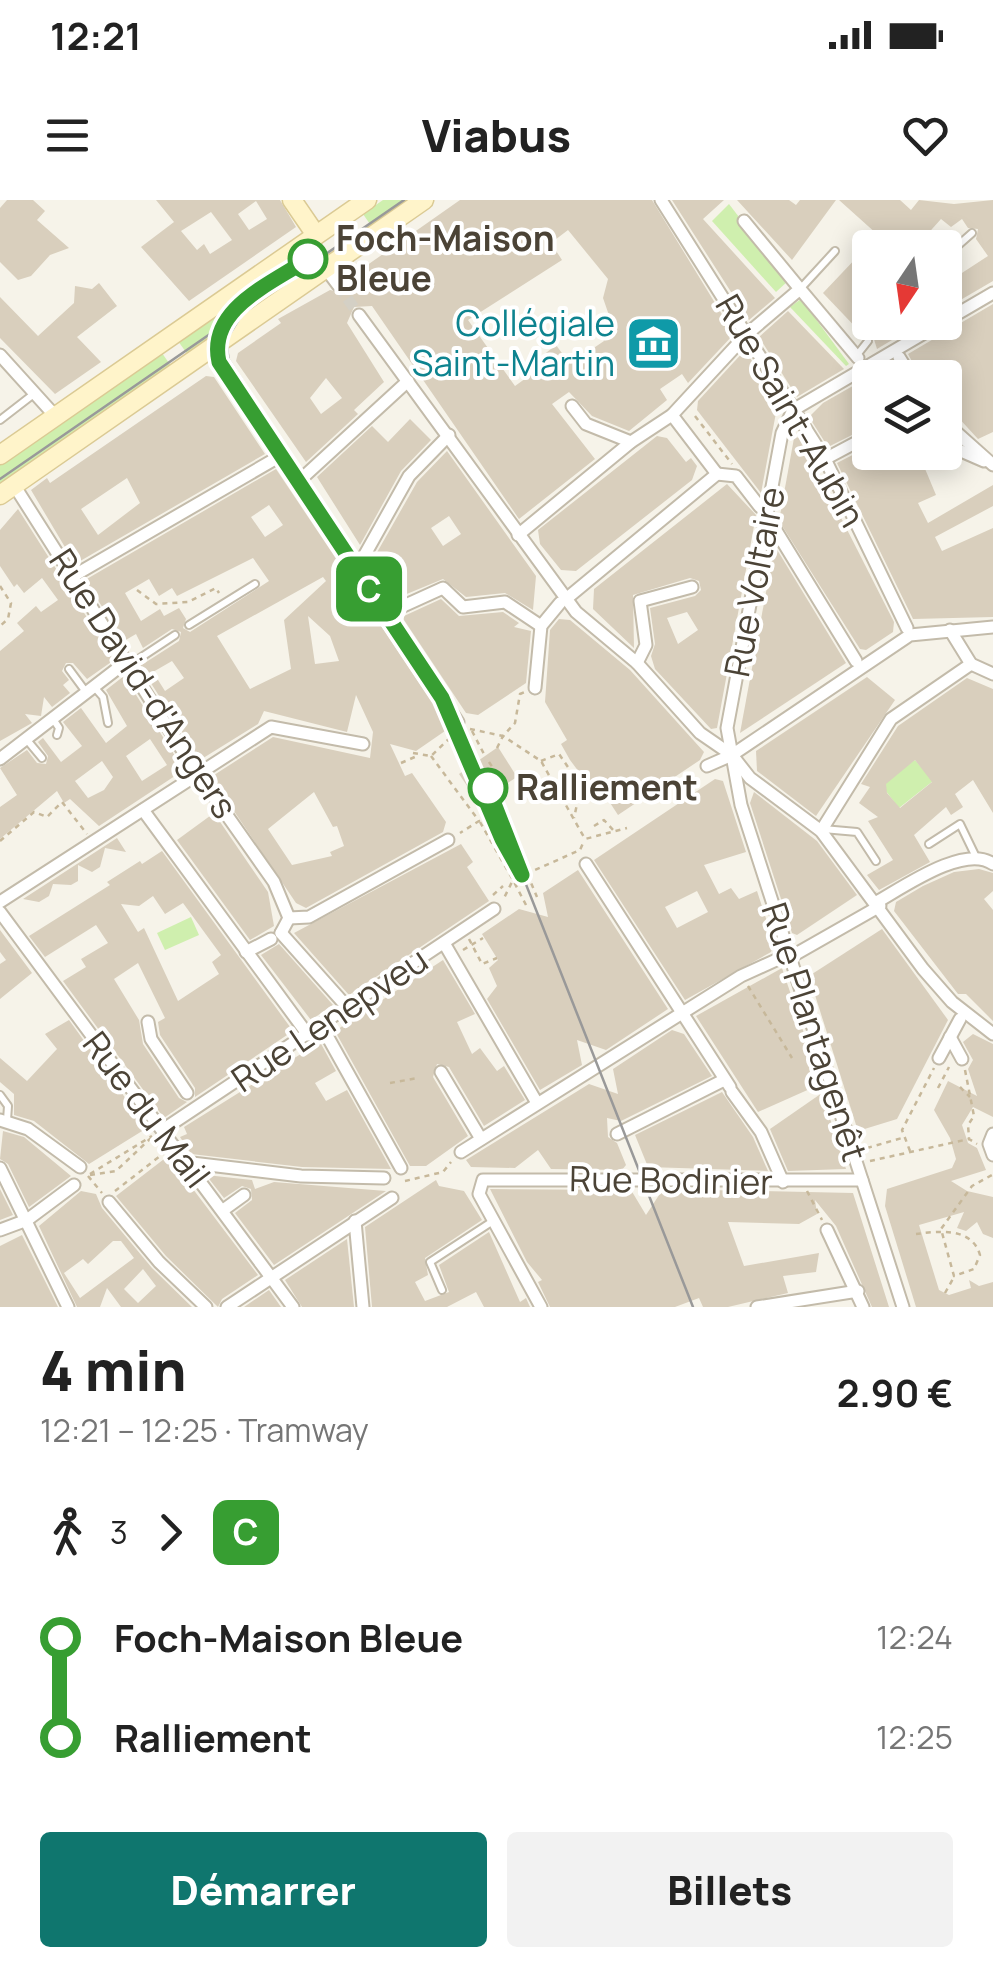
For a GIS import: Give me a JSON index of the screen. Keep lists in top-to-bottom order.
{
  "streets": {
    "street": [
      "Rue Saint-Aubin",
      "Rue Voltaire",
      "Rue David-d'Angers",
      "Rue Lenepveu",
      "Rue Plantagenêt",
      "Rue du Mail",
      "Rue Bodinier"
    ]
  },
  "crossings": [
    ["Rue Saint-Aubin", "Rue Voltaire"],
    ["Rue Voltaire", "Rue Plantagenêt"],
    ["Rue Plantagenêt", "Rue Bodinier"]
  ],
  "places": {
    "other": ["Foch-Maison Bleue", "Ralliement"],
    "museum": ["Collégiale Saint-Martin"]
  },
  "lines": ["tram line C"],
  "north": "bottom",
  "page": {
    "status": "12:21",
    "header": "Viabus",
    "on_map": "C",
    "heading": ["4 min", "12:21 – 12:25 · Tramway", "2.90 €"],
    "legs": ["3", "C"],
    "list": [
      {
        "name": "Foch-Maison Bleue",
        "value": "12:24"
      },
      {
        "name": "Ralliement",
        "value": "12:25"
      }
    ],
    "buttons": ["Démarrer", "Billets"]
  }
}
